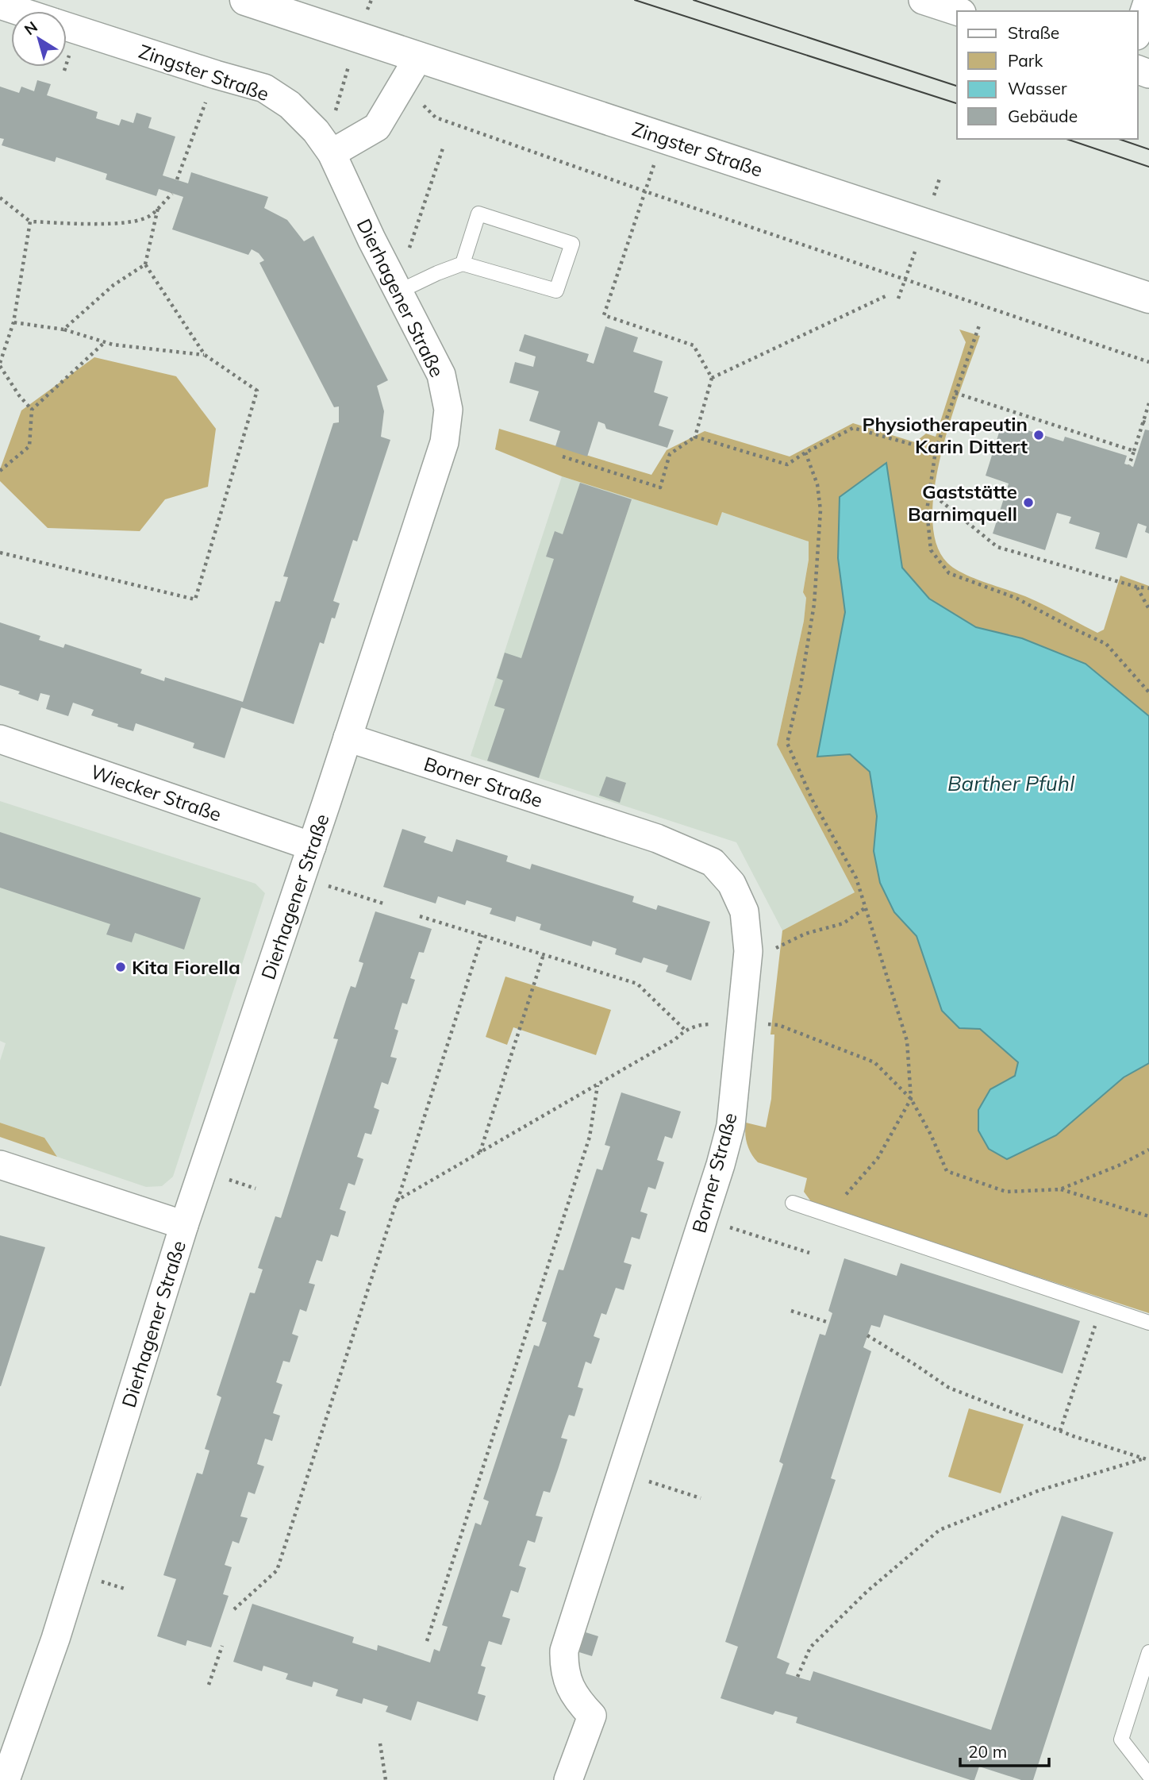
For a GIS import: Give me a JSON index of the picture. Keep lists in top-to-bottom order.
{
  "streets": {
    "street": [
      "Zingster Straße",
      "Dierhagener Straße",
      "Borner Straße",
      "Wiecker Straße"
    ]
  },
  "crossings": [
    ["Zingster Straße", "Dierhagener Straße"],
    ["Dierhagener Straße", "Borner Straße"],
    ["Dierhagener Straße", "Wiecker Straße"]
  ],
  "water": ["Barther Pfuhl"],
  "places": ["Physiotherapeutin Karin Dittert", "Gaststätte Barnimquell", "Kita Fiorella"],
  "legend": [
    "Straße",
    "Park",
    "Wasser",
    "Gebäude"
  ],
  "scale_bar": "20 m",
  "north": "top left"
}
